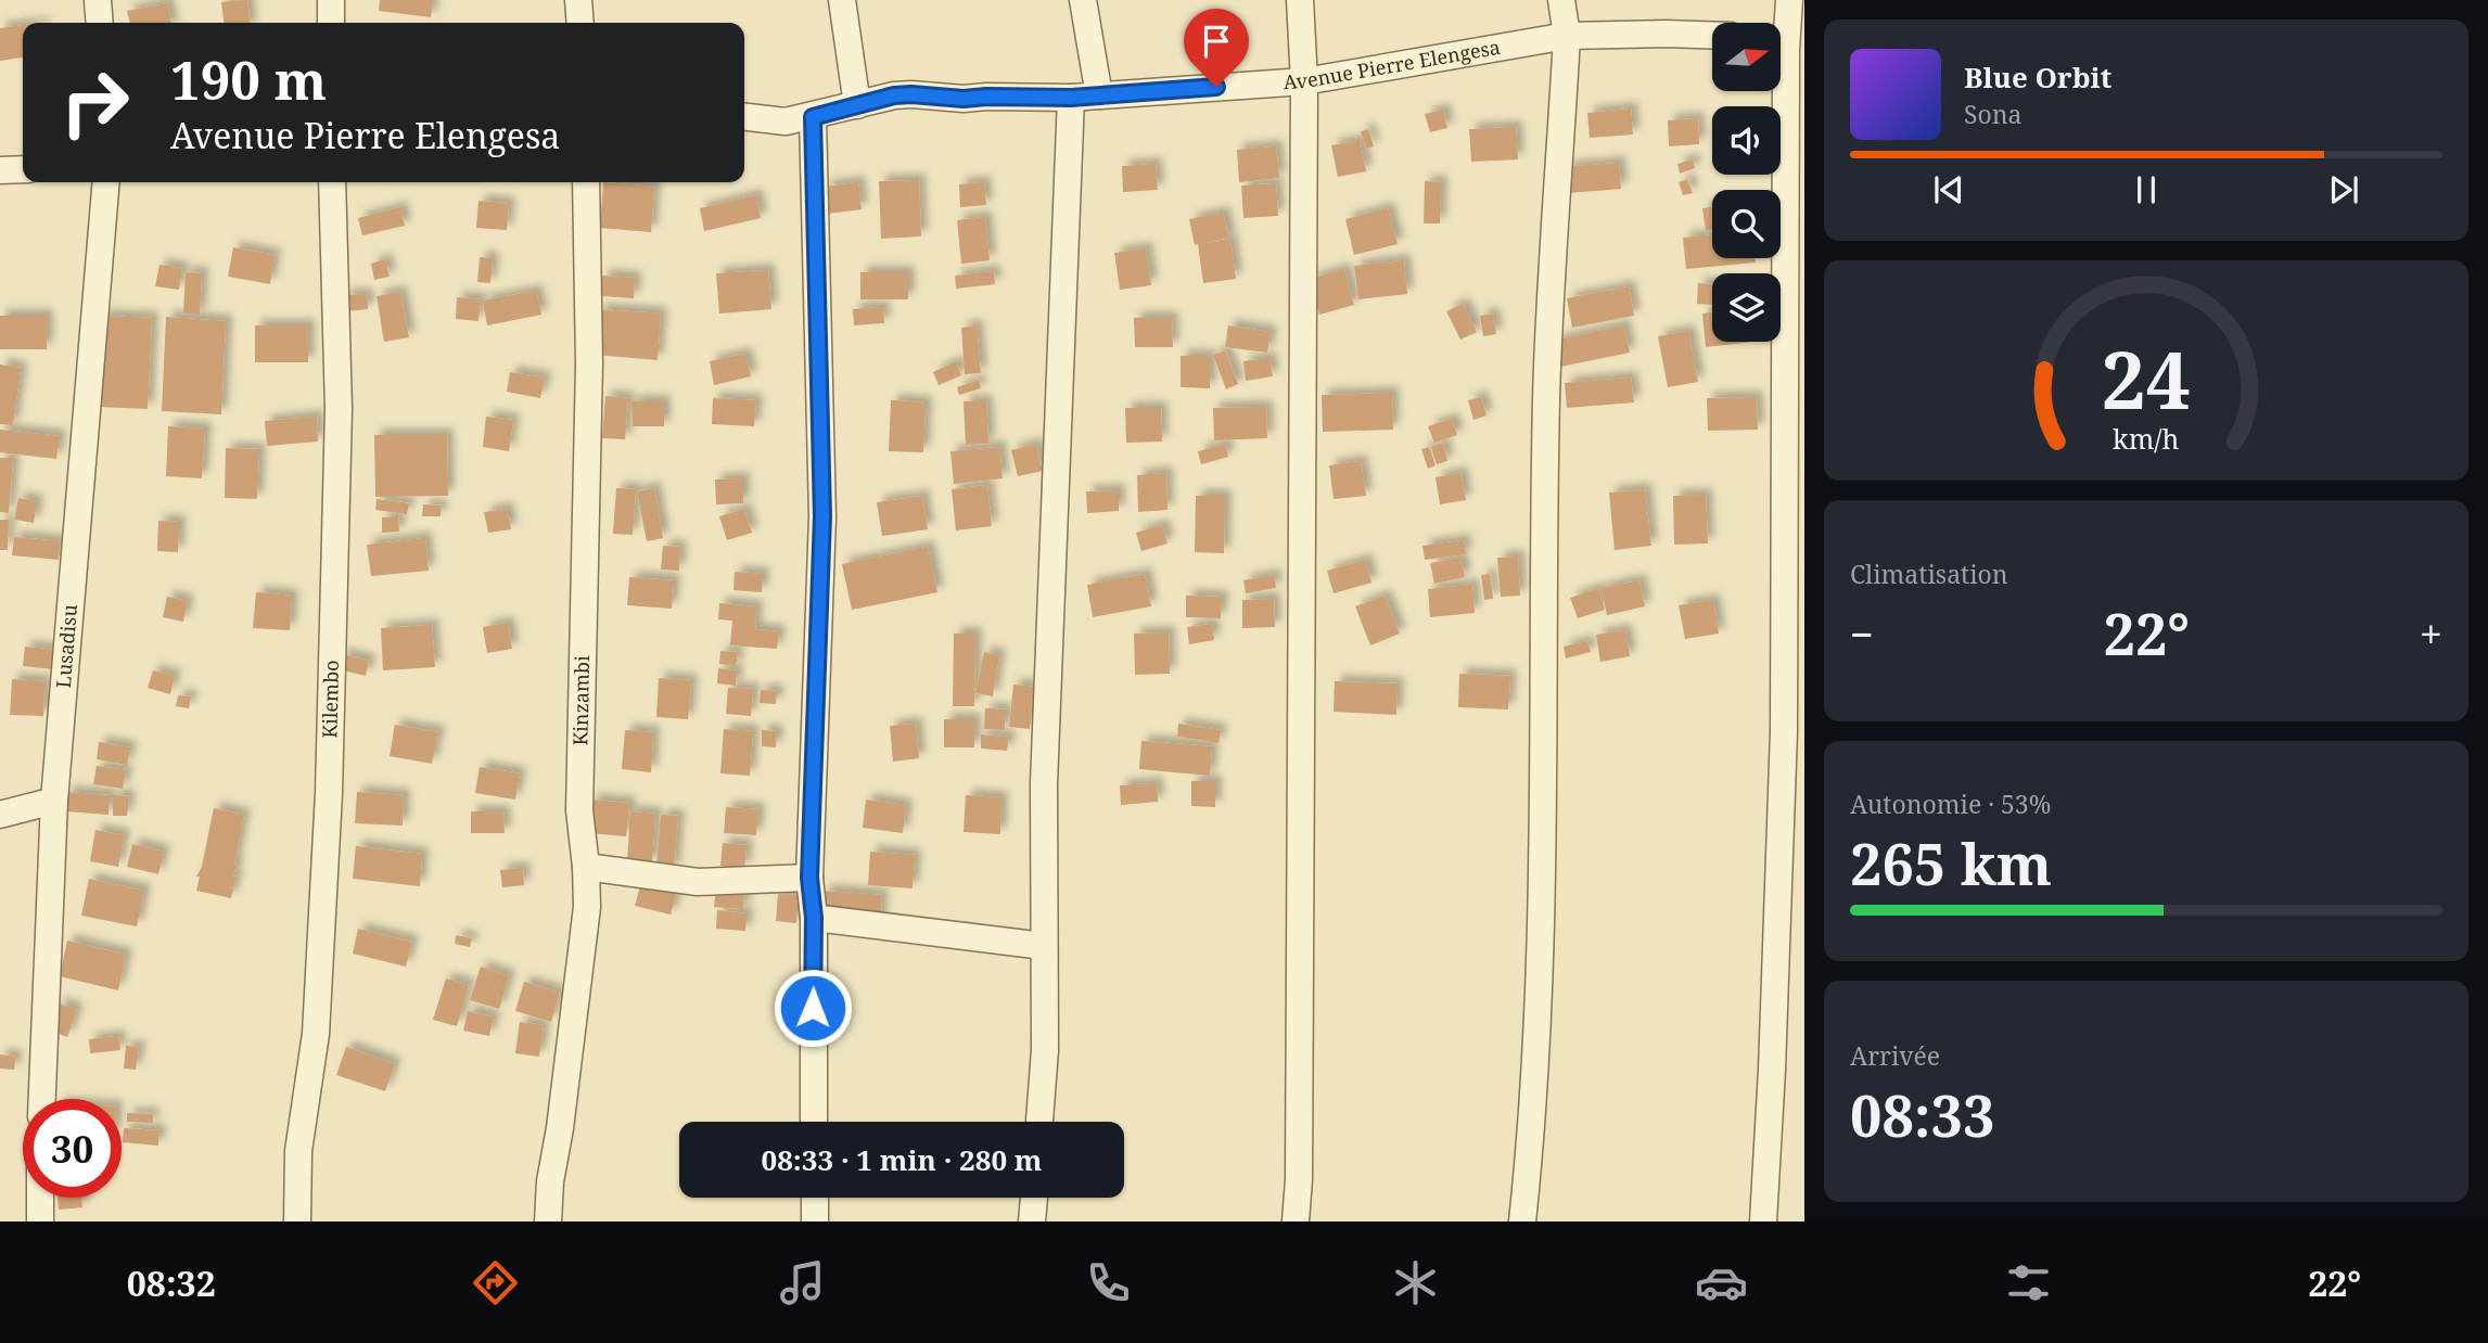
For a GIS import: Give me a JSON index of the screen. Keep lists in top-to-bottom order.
{
  "streets": {
    "street": [
      "Avenue Pierre Elengesa",
      "Lusadisu",
      "Kilembo",
      "Kinzambi"
    ]
  },
  "north": "right",
  "page": {
    "turn": ["190 m", "Avenue Pierre Elengesa"],
    "song": ["Blue Orbit", "Sona"],
    "tile": [
      "Climatisation",
      ["Autonomie · 53%", "265 km"],
      ["Arrivée", "08:33"]
    ],
    "heat": ["−", "22°", "+"],
    "limit": "30",
    "trip": "08:33 · 1 min · 280 m",
    "tabs": ["08:32", "22°"],
    "gauge": ["24", "km/h"]
  }
}
